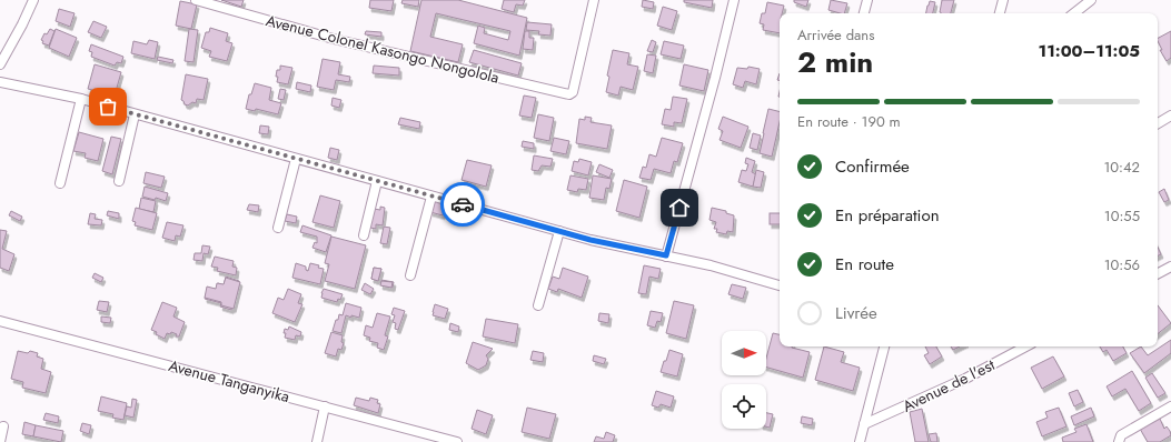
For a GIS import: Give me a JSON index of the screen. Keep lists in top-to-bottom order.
{
  "streets": {
    "street": ["Avenue Colonel Kasongo Nongolola", "Avenue Tanganyika", "Avenue de l'est"]
  },
  "north": "right",
  "page": {
    "heading": ["2 min", "Arrivée dans", "11:00–11:05"],
    "bar": "En route · 190 m",
    "list": [
      ["Confirmée", "10:42"],
      ["En préparation", "10:55"],
      ["En route", "10:56"],
      "Livrée"
    ]
  }
}
